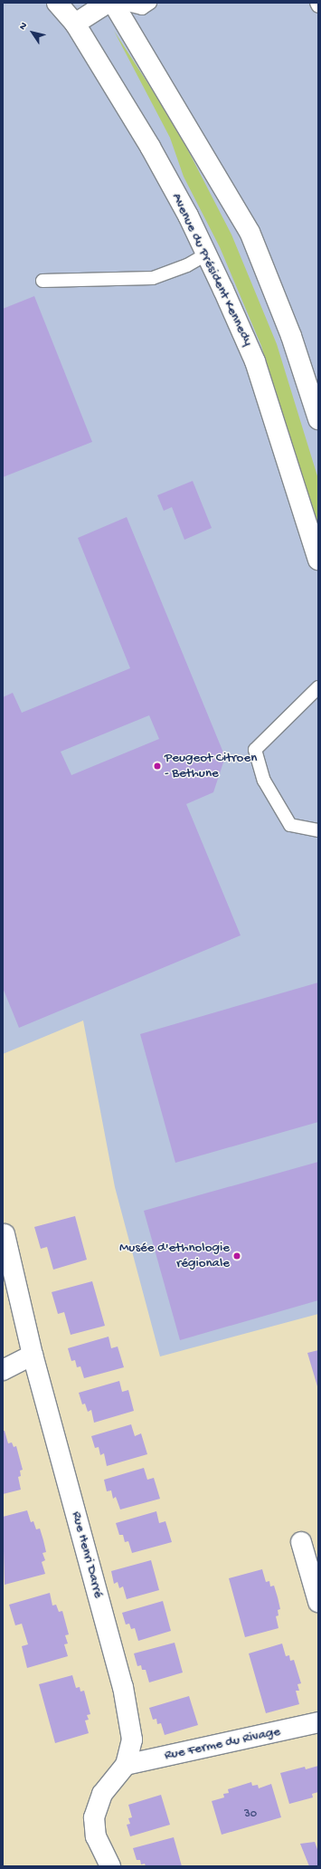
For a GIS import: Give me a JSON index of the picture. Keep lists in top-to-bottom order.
{
  "streets": {
    "main road": ["Avenue du Président Kennedy", "Rue Henri Darré", "Rue Ferme du Rivage"]
  },
  "crossings": [
    ["Rue Henri Darré", "Rue Ferme du Rivage"]
  ],
  "places": ["Peugeot Citroen - Bethune", "Musée d'ethnologie régionale"],
  "house_numbers": ["30"],
  "north": "top left"
}
